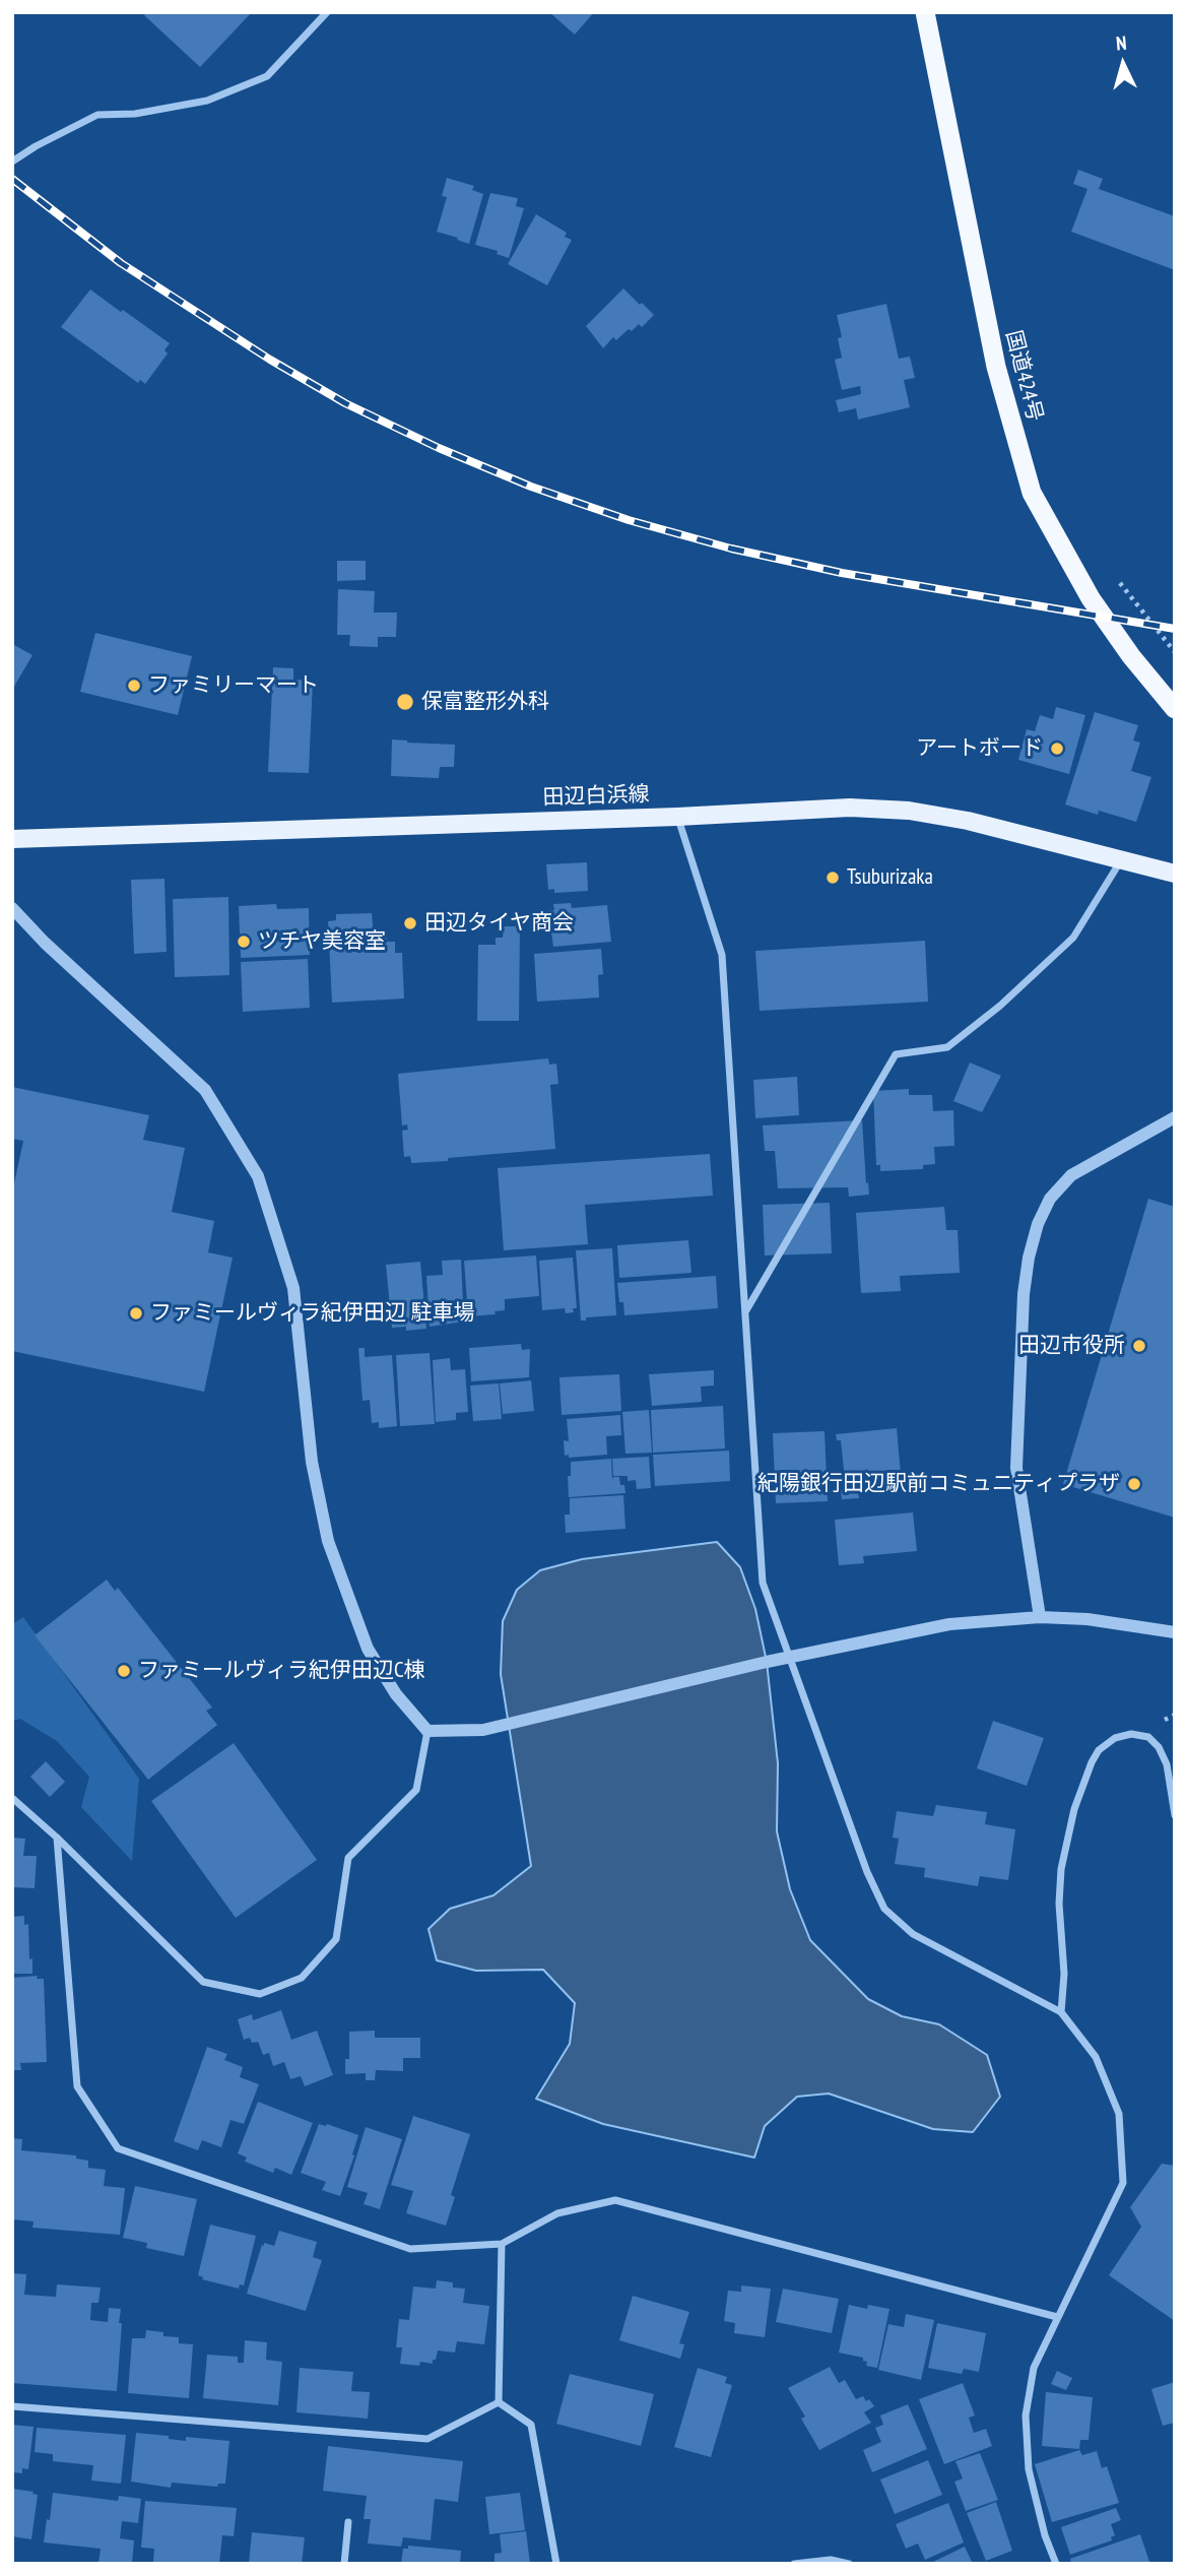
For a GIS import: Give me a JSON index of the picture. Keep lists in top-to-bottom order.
{
  "streets": {
    "highway": ["国道424号"],
    "main road": ["田辺白浜線"]
  },
  "places": [
    "ファミリーマート",
    "保富整形外科",
    "アートボード",
    "Tsuburizaka",
    "田辺タイヤ商会",
    "ツチヤ美容室",
    "ファミールヴィラ紀伊田辺 駐車場",
    "田辺市役所",
    "紀陽銀行田辺駅前コミュニティプラザ",
    "ファミールヴィラ紀伊田辺C棟"
  ],
  "north": "top"
}
